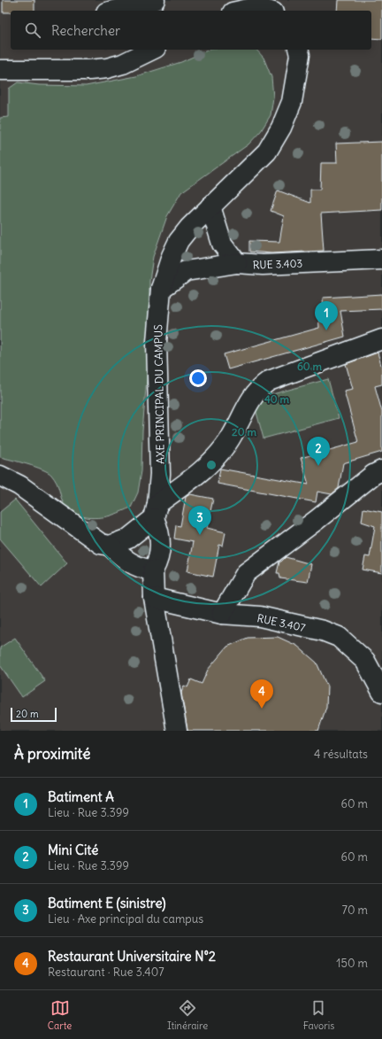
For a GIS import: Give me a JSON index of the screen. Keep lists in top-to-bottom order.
{
  "streets": {
    "street": ["RUE 3.403", "AXE PRINCIPAL DU CAMPUS", "RUE 3.407"]
  },
  "crossings": [
    ["RUE 3.403", "AXE PRINCIPAL DU CAMPUS"]
  ],
  "scale_bar": "20 m",
  "page": {
    "search": "Rechercher",
    "pins": [
      "1",
      "2",
      "3",
      "4"
    ],
    "scale": "20 m",
    "heading": ["À proximité", "4 résultats"],
    "list": [
      {
        "mark": "1",
        "name": "Batiment A",
        "note": "Lieu · Rue 3.399",
        "value": "60 m"
      },
      {
        "mark": "2",
        "name": "Mini Cité",
        "note": "Lieu · Rue 3.399",
        "value": "60 m"
      },
      {
        "mark": "3",
        "name": "Batiment E (sinistre)",
        "note": "Lieu · Axe principal du campus",
        "value": "70 m"
      },
      {
        "mark": "4",
        "name": "Restaurant Universitaire N°2",
        "note": "Restaurant · Rue 3.407",
        "value": "150 m"
      }
    ],
    "nav": ["Carte", "Itinéraire", "Favoris"]
  },
  "rings": ["60 m", "40 m", "20 m"]
}
